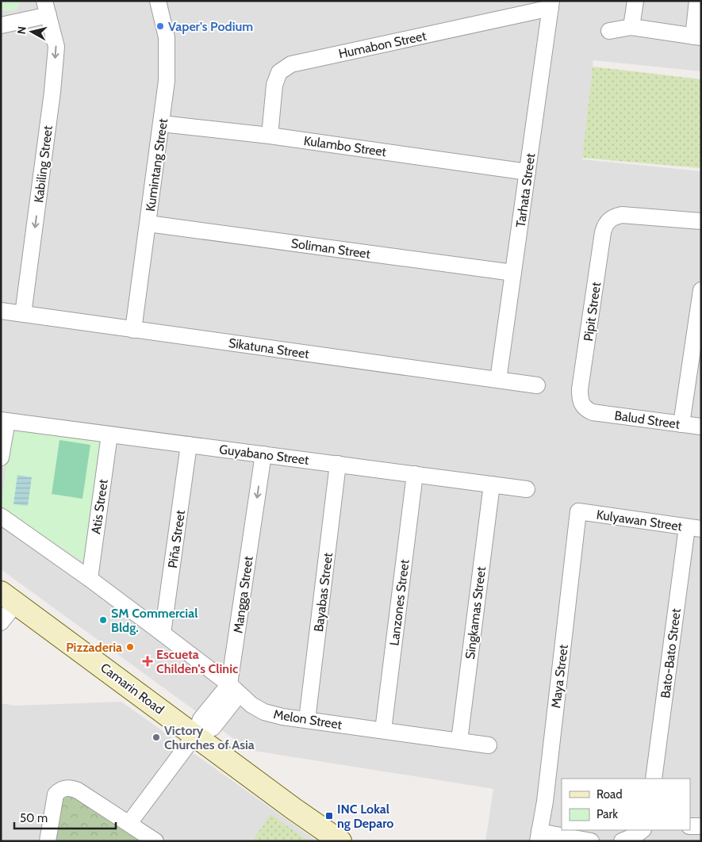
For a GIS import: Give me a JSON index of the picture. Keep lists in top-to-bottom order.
{
  "streets": {
    "main road": ["Camarin Road"],
    "street": [
      "Humabon Street",
      "Kulambo Street",
      "Kabiling Street",
      "Kumintang Street",
      "Tarhata Street",
      "Soliman Street",
      "Pipit Street",
      "Sikatuna Street",
      "Balud Street",
      "Guyabano Street",
      "Atis Street",
      "Kulyawan Street",
      "Piña Street",
      "Bayabas Street",
      "Mangga Street",
      "Lanzones Street",
      "Singkamas Street",
      "Bato-Bato Street",
      "Maya Street",
      "Melon Street"
    ]
  },
  "crossings": [
    ["Humabon Street", "Kulambo Street"],
    ["Humabon Street", "Tarhata Street"],
    ["Kulambo Street", "Kumintang Street"],
    ["Kulambo Street", "Tarhata Street"],
    ["Kabiling Street", "Sikatuna Street"],
    ["Kumintang Street", "Soliman Street"],
    ["Kumintang Street", "Sikatuna Street"],
    ["Tarhata Street", "Soliman Street"],
    ["Tarhata Street", "Sikatuna Street"],
    ["Pipit Street", "Balud Street"],
    ["Guyabano Street", "Atis Street"],
    ["Guyabano Street", "Piña Street"],
    ["Guyabano Street", "Bayabas Street"],
    ["Guyabano Street", "Mangga Street"],
    ["Guyabano Street", "Lanzones Street"],
    ["Guyabano Street", "Singkamas Street"],
    ["Atis Street", "Melon Street"],
    ["Kulyawan Street", "Bato-Bato Street"],
    ["Kulyawan Street", "Maya Street"],
    ["Piña Street", "Melon Street"],
    ["Bayabas Street", "Melon Street"],
    ["Mangga Street", "Melon Street"],
    ["Lanzones Street", "Melon Street"],
    ["Singkamas Street", "Melon Street"]
  ],
  "one_way": ["Kabiling Street", "Mangga Street"],
  "places": {
    "other": [
      "Vaper's Podium",
      "SM Commercial Bldg.",
      "Pizzaderia",
      "Victory Churches of Asia"
    ],
    "health": ["Escueta Childen's Clinic"],
    "transit": ["INC Lokal ng Deparo"]
  },
  "legend": ["Road", "Park"],
  "scale_bar": "50 m",
  "north": "left"
}
